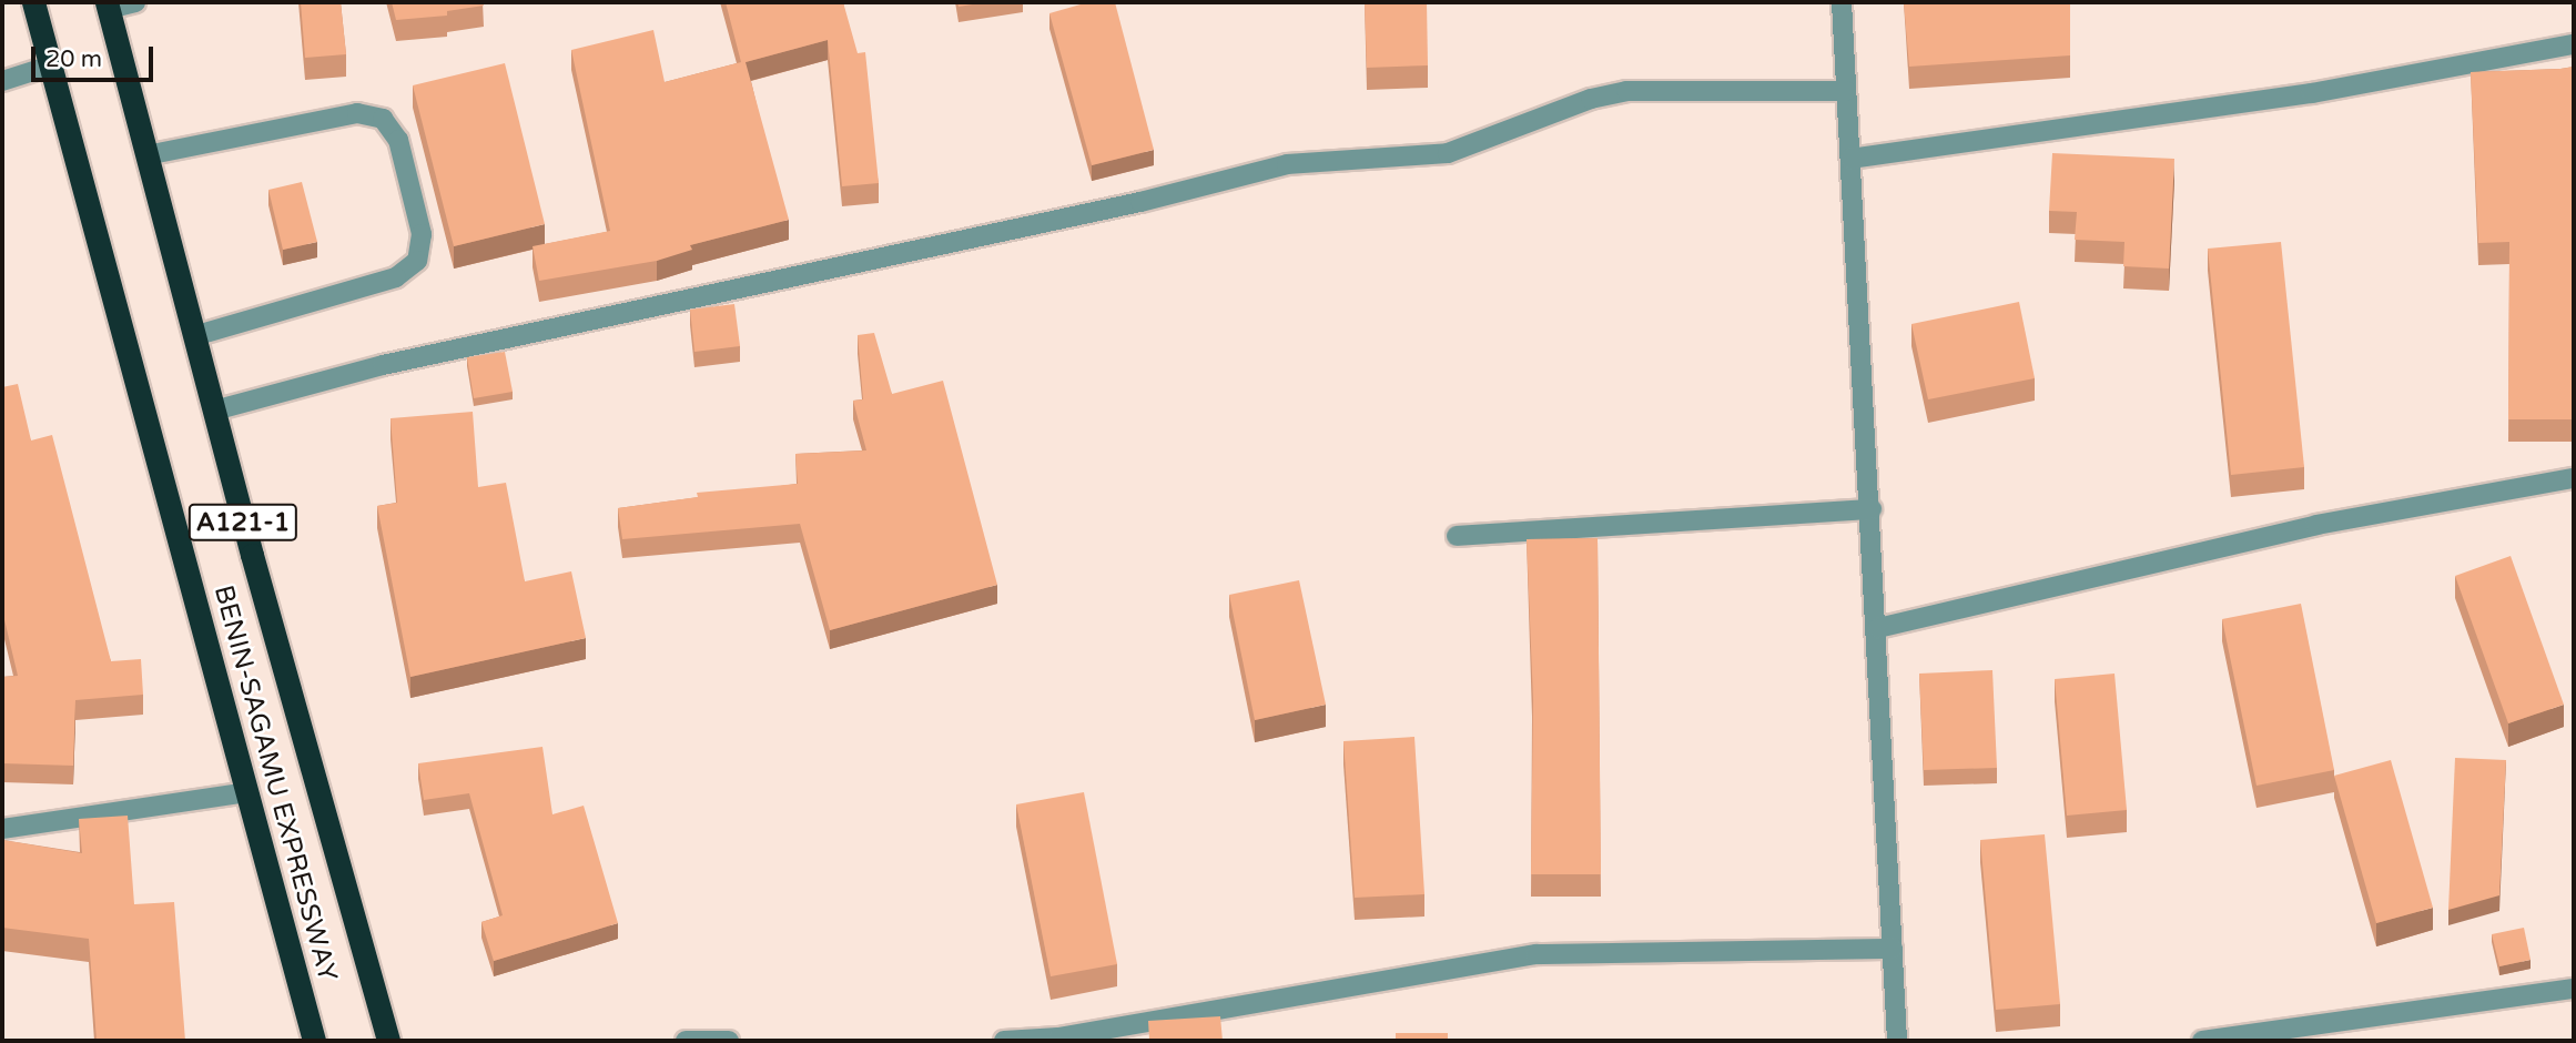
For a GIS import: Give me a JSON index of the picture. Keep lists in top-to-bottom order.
{
  "streets": {
    "highway": ["A121-1", "BENIN-SAGAMU EXPRESSWAY"]
  },
  "scale_bar": "20 m"
}
